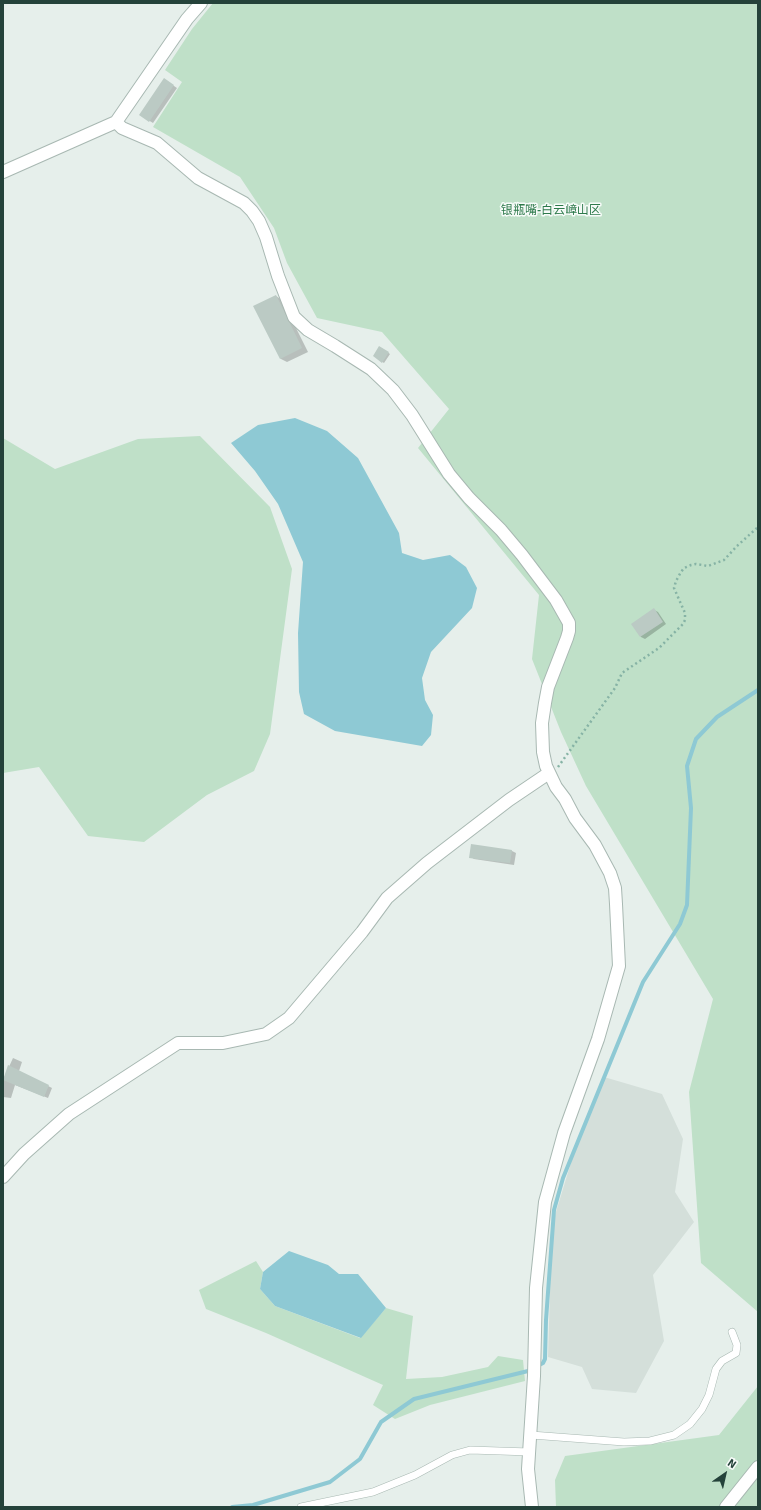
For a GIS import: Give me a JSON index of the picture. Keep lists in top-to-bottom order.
{
  "parks": ["银瓶嘴-白云嶂山区"],
  "north": "top right"
}
